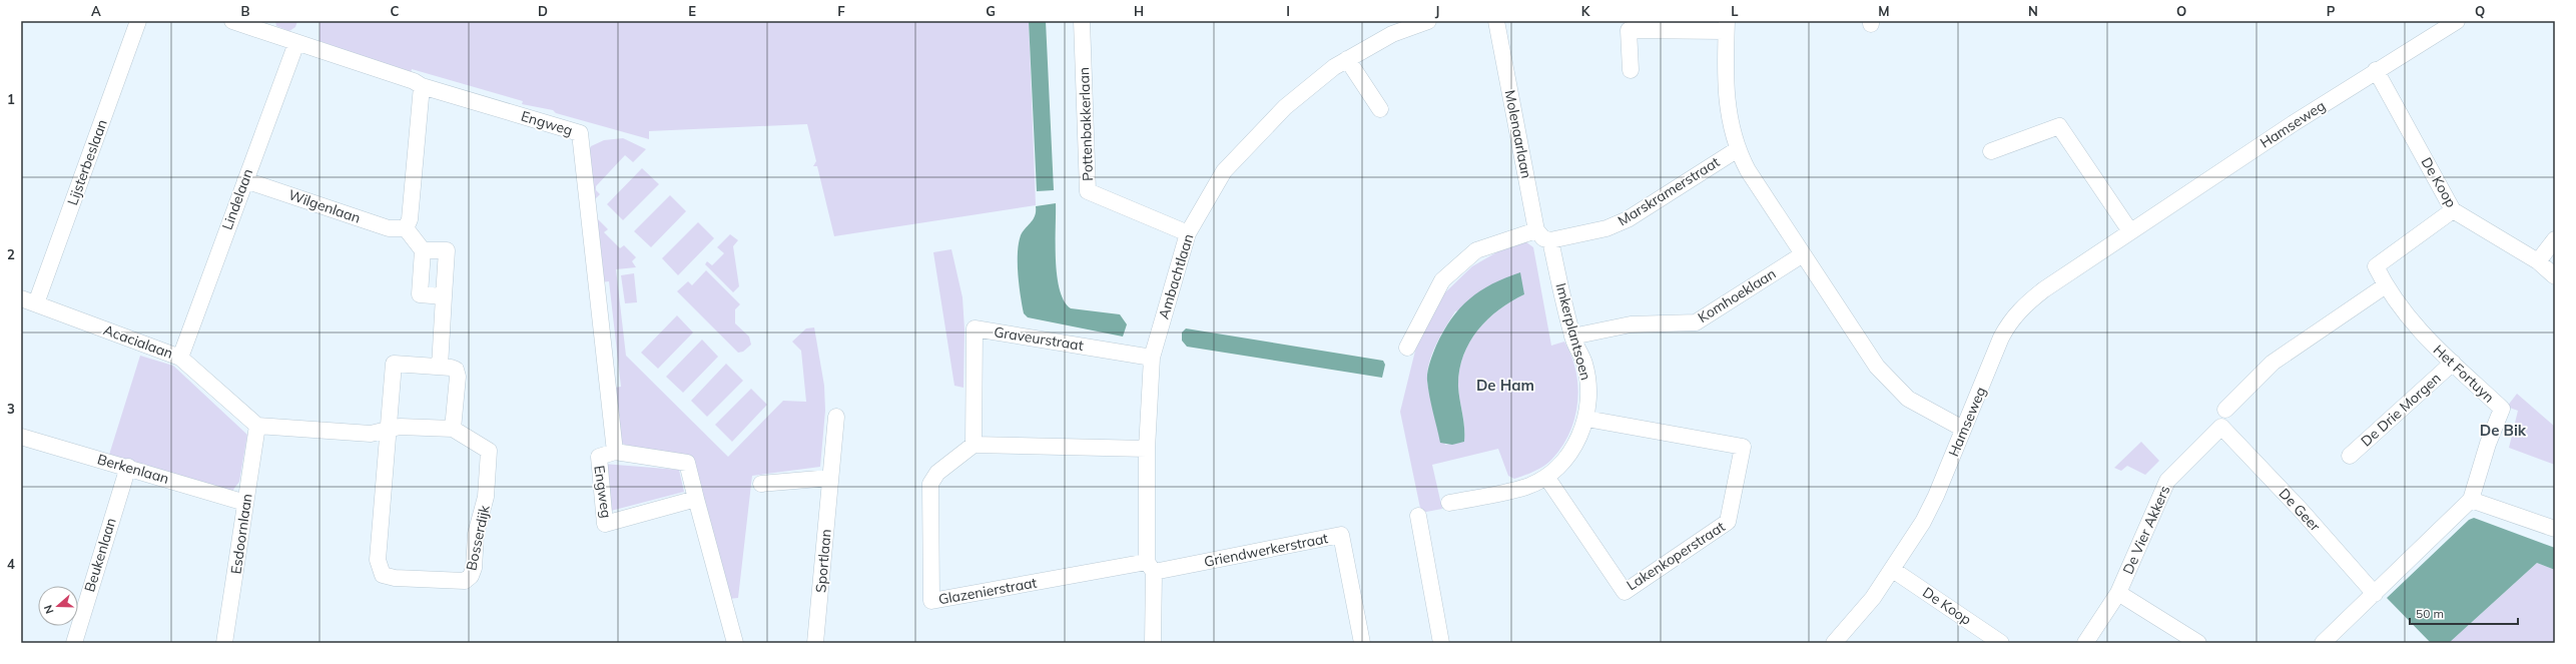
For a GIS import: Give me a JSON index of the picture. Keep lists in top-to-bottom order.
{
  "streets": {
    "street": [
      "Engweg",
      "Pottenbakkerlaan",
      "Hamseweg",
      "Molenaarlaan",
      "Lijsterbeslaan",
      "De Koop",
      "Marskramerstraat",
      "Lindelaan",
      "Wilgenlaan",
      "Ambachtlaan",
      "Komhoeklaan",
      "Imkerplantsoen",
      "Graveurstraat",
      "Acacialaan",
      "Het Fortuyn",
      "De Drie Morgen",
      "Berkenlaan",
      "De Geer",
      "De Vier Akkers",
      "Esdoornlaan",
      "Bosserdijk",
      "Griendwerkerstraat",
      "Beukenlaan",
      "Lakenkoperstraat",
      "Sportlaan",
      "Glazenierstraat"
    ]
  },
  "crossings": [
    ["Engweg", "Lindelaan"],
    ["Pottenbakkerlaan", "Ambachtlaan"],
    ["Hamseweg", "De Koop"],
    ["Lijsterbeslaan", "Acacialaan"],
    ["De Koop", "Het Fortuyn"],
    ["Marskramerstraat", "Imkerplantsoen"],
    ["Lindelaan", "Wilgenlaan"],
    ["Lindelaan", "Acacialaan"],
    ["Ambachtlaan", "Graveurstraat"],
    ["Ambachtlaan", "Griendwerkerstraat"],
    ["Ambachtlaan", "Glazenierstraat"],
    ["Komhoeklaan", "Imkerplantsoen"],
    ["Imkerplantsoen", "Lakenkoperstraat"],
    ["Graveurstraat", "Glazenierstraat"],
    ["Acacialaan", "Esdoornlaan"],
    ["Acacialaan", "Bosserdijk"],
    ["Het Fortuyn", "De Drie Morgen"],
    ["Het Fortuyn", "De Geer"],
    ["Berkenlaan", "Esdoornlaan"],
    ["Berkenlaan", "Beukenlaan"],
    ["De Geer", "De Vier Akkers"],
    ["Esdoornlaan", "Bosserdijk"],
    ["Griendwerkerstraat", "Glazenierstraat"]
  ],
  "districts": ["De Ham", "De Bik"],
  "scale_bar": "50 m",
  "north": "left",
  "grid": {
    "columns": [
      "A",
      "B",
      "C",
      "D",
      "E",
      "F",
      "G",
      "H",
      "I",
      "J",
      "K",
      "L",
      "M",
      "N",
      "O",
      "P",
      "Q"
    ],
    "rows": [
      "1",
      "2",
      "3",
      "4"
    ]
  }
}
